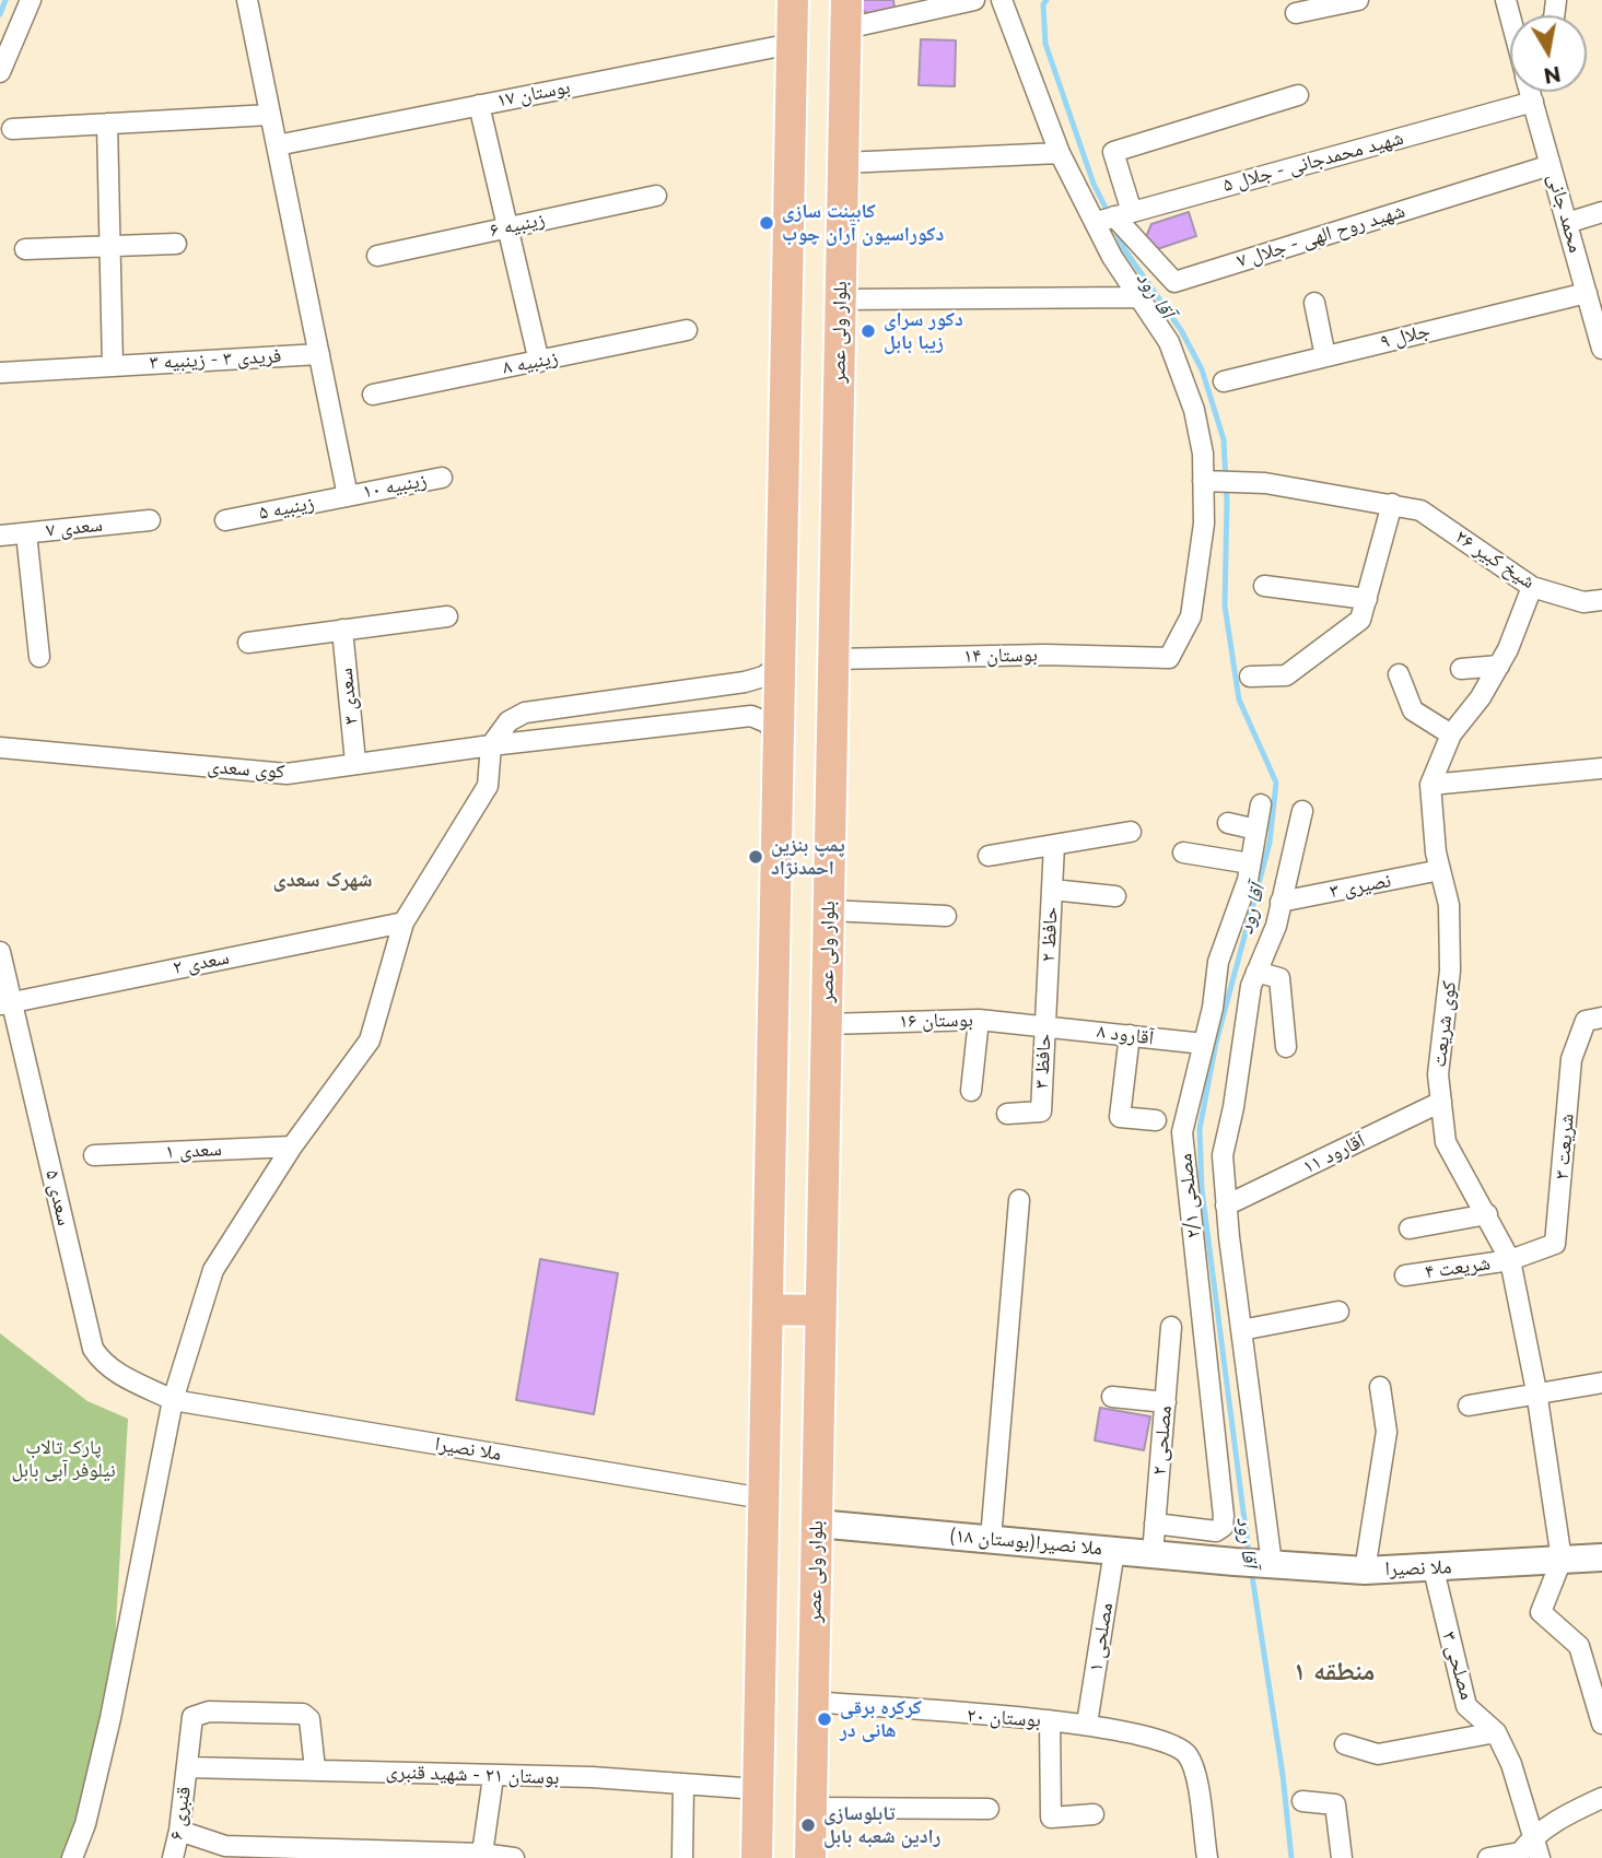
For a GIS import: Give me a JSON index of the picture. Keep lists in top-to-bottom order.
{
  "streets": {
    "main road": ["بلوار ولی عصر"],
    "street": [
      "بوستان ۱۷",
      "شهید محمدجانی - جلال ۵",
      "محمد جانی",
      "زینبیه ۶",
      "شهید روح الهی - جلال ۷",
      "جلال ۹",
      "فریدی ۳ - زینبیه ۳",
      "زینبیه ۸",
      "زینبیه ۱۰",
      "زینبیه ۵",
      "سعدی ۷",
      "شیخ کبیر ۲۶",
      "بوستان ۱۴",
      "سعدی ۳",
      "کوی سعدی",
      "نصیری ۳",
      "حافظ ۲",
      "سعدی ۲",
      "بوستان ۱۶",
      "کوی شریعت",
      "آقارود ۸",
      "حافظ ۳",
      "شریعت ۳",
      "سعدی ۱",
      "آقارود ۱۱",
      "مصلحی ۲/۱",
      "سعدی ۵",
      "شریعت ۴",
      "مصلحی ۲",
      "ملا نصیرا",
      "ملا نصیرا(بوستان ۱۸)",
      "مصلحی ۱",
      "مصلحی ۳",
      "بوستان ۲۰",
      "بوستان ۲۱ - شهید قنبری",
      "قنبری ۶"
    ]
  },
  "crossings": [
    ["شهید محمدجانی - جلال ۵", "محمد جانی"],
    ["شهید محمدجانی - جلال ۵", "شهید روح الهی - جلال ۷"],
    ["محمد جانی", "شهید روح الهی - جلال ۷"],
    ["محمد جانی", "جلال ۹"],
    ["بلوار ولی عصر", "بوستان ۱۴"],
    ["بلوار ولی عصر", "بوستان ۱۶"],
    ["بلوار ولی عصر", "ملا نصیرا(بوستان ۱۸)"],
    ["بلوار ولی عصر", "بوستان ۲۰"],
    ["زینبیه ۱۰", "زینبیه ۵"],
    ["شیخ کبیر ۲۶", "بوستان ۱۴"],
    ["شیخ کبیر ۲۶", "کوی شریعت"],
    ["سعدی ۳", "کوی سعدی"],
    ["نصیری ۳", "کوی شریعت"],
    ["حافظ ۲", "بوستان ۱۶"],
    ["حافظ ۲", "آقارود ۸"],
    ["حافظ ۲", "حافظ ۳"],
    ["سعدی ۲", "سعدی ۵"],
    ["بوستان ۱۶", "آقارود ۸"],
    ["بوستان ۱۶", "حافظ ۳"],
    ["کوی شریعت", "شریعت ۳"],
    ["کوی شریعت", "آقارود ۱۱"],
    ["کوی شریعت", "شریعت ۴"],
    ["کوی شریعت", "ملا نصیرا"],
    ["آقارود ۸", "حافظ ۳"],
    ["آقارود ۸", "مصلحی ۲/۱"],
    ["شریعت ۳", "شریعت ۴"],
    ["مصلحی ۲/۱", "مصلحی ۲"],
    ["سعدی ۵", "ملا نصیرا"],
    ["مصلحی ۲", "ملا نصیرا(بوستان ۱۸)"],
    ["ملا نصیرا", "ملا نصیرا(بوستان ۱۸)"],
    ["ملا نصیرا", "مصلحی ۳"],
    ["ملا نصیرا(بوستان ۱۸)", "مصلحی ۱"],
    ["مصلحی ۱", "بوستان ۲۰"],
    ["بوستان ۲۱ - شهید قنبری", "قنبری ۶"]
  ],
  "districts": ["شهرک سعدی", "منطقه ۱"],
  "water": ["آقا رود"],
  "parks": ["پارک تالاب نیلوفر آبی بابل"],
  "places": [
    "کابینت سازی دکوراسیون آران چوب",
    "دکور سرای زیبا بابل",
    "پمپ بنزین احمدنژاد",
    "کرکره برقی هانی در",
    "تابلوسازی رادین شعبه بابل"
  ],
  "north": "bottom"
}
